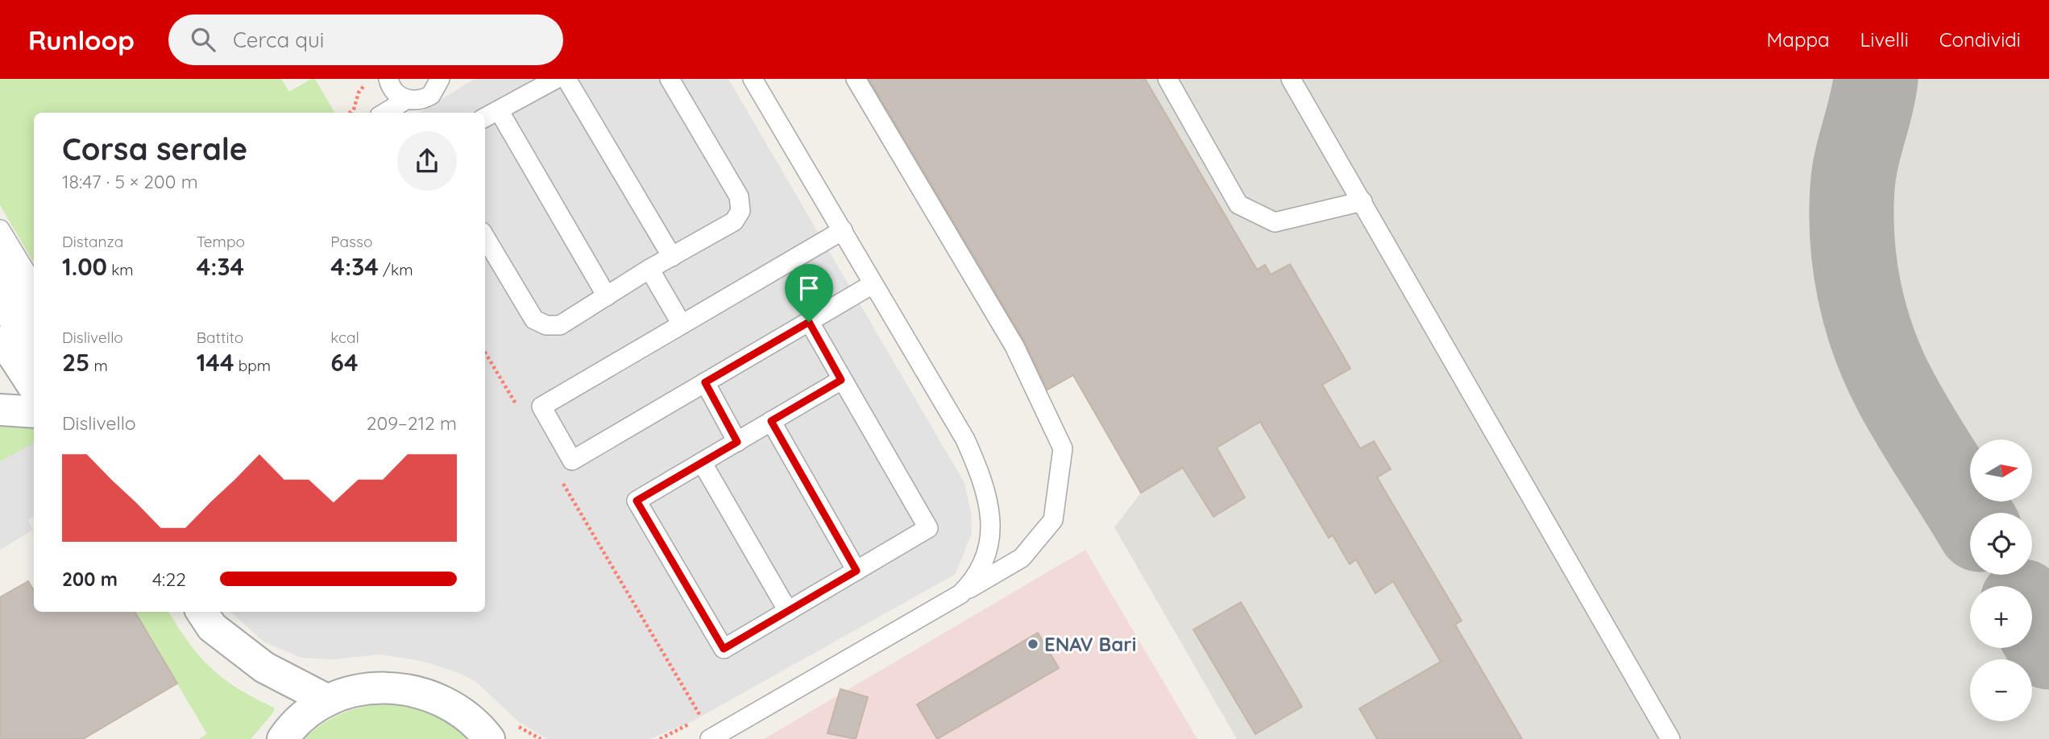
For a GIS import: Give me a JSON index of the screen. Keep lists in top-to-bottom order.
{
  "places": ["ENAV Bari"],
  "north": "right",
  "page": {
    "header": "Runloop",
    "search": "Cerca qui",
    "nav": ["Mappa", "Livelli", "Condividi"],
    "heading": ["Corsa serale", "18:47 · 5 × 200 m"],
    "stats": [
      ["Distanza", "1.00 km"],
      ["Tempo", "4:34"],
      ["Passo", "4:34 /km"],
      ["Dislivello", "25 m"],
      ["Battito", "144 bpm"],
      ["kcal", "64"]
    ],
    "chart": ["Dislivello", "209–212 m"],
    "map_buttons": ["+", "−"],
    "list": [
      {
        "name": "200 m",
        "note": "4:22"
      }
    ]
  }
}
